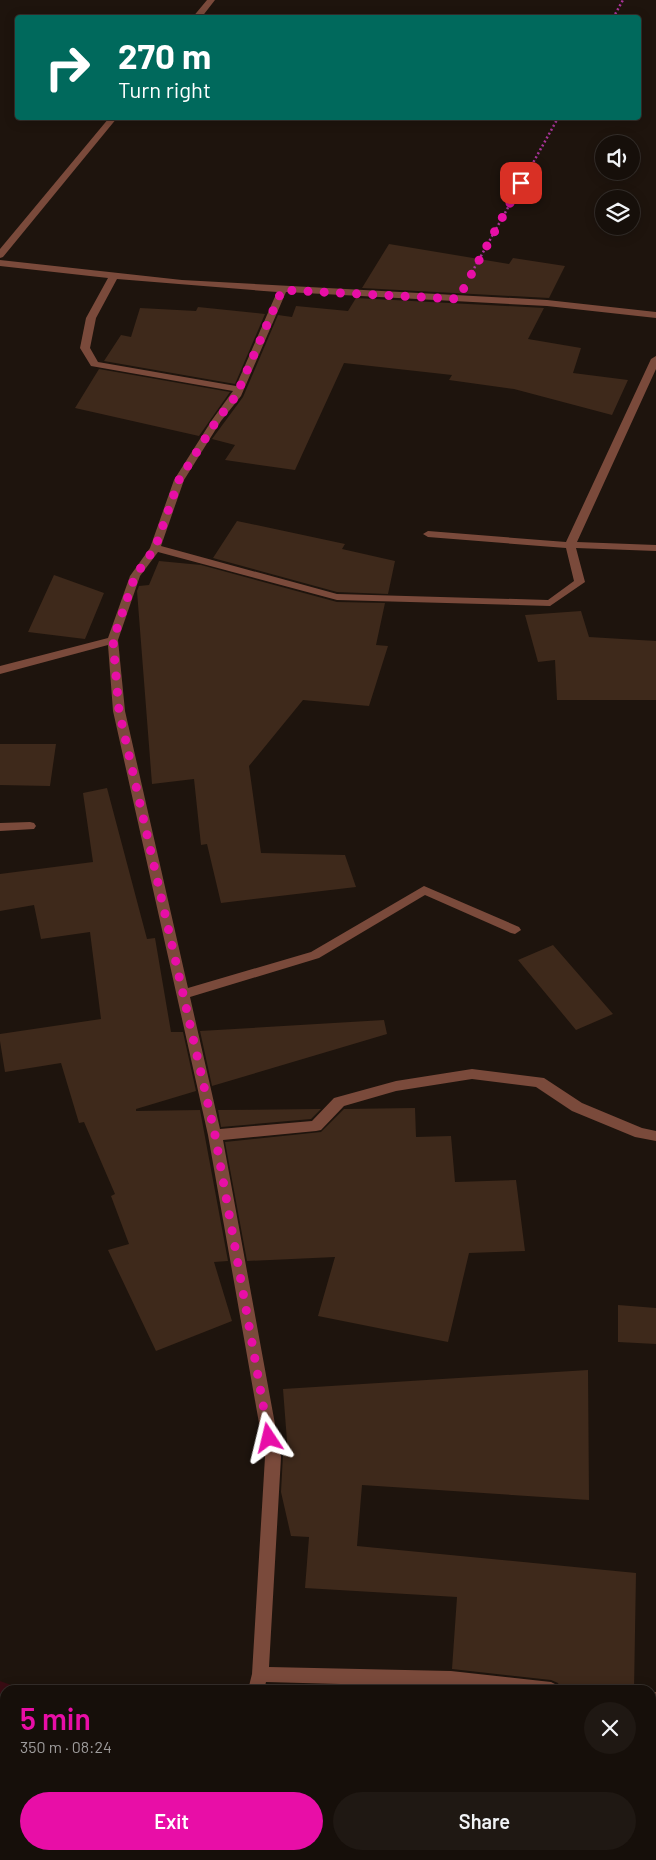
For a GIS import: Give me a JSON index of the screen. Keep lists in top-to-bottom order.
{
  "page": {
    "turn": ["270 m", "Turn right"],
    "heading": ["5 min", "350 m · 08:24"],
    "buttons": ["Exit", "Share"]
  }
}
